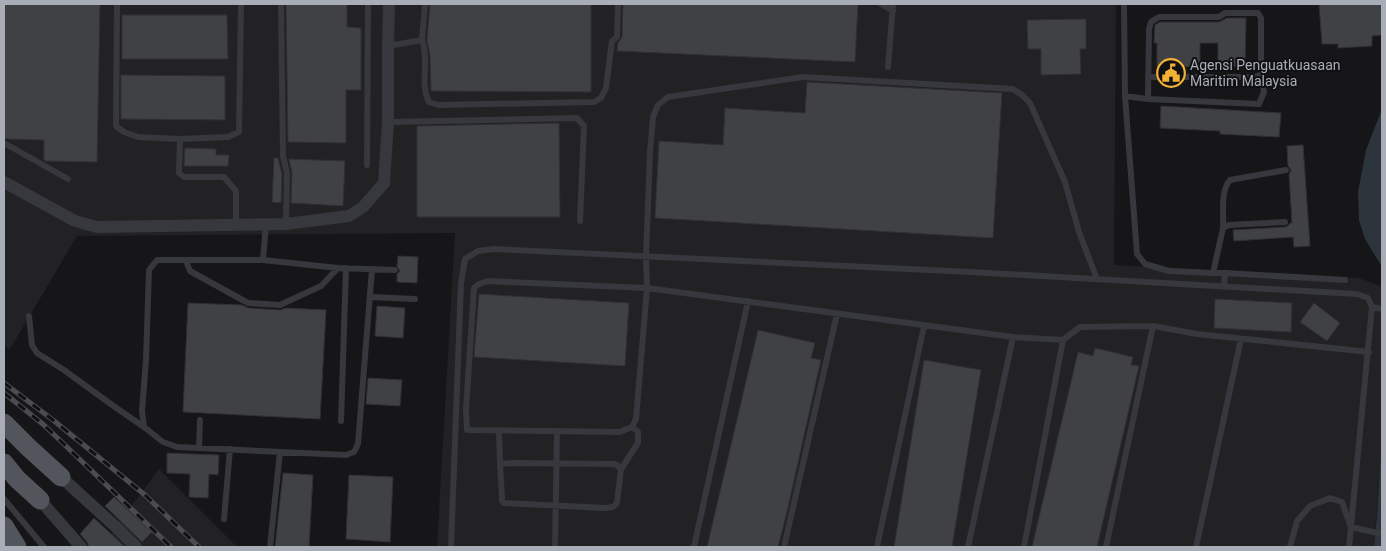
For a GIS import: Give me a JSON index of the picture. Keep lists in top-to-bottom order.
{
  "places": {
    "public building": ["Agensi Penguatkuasaan Maritim Malaysia"]
  }
}
